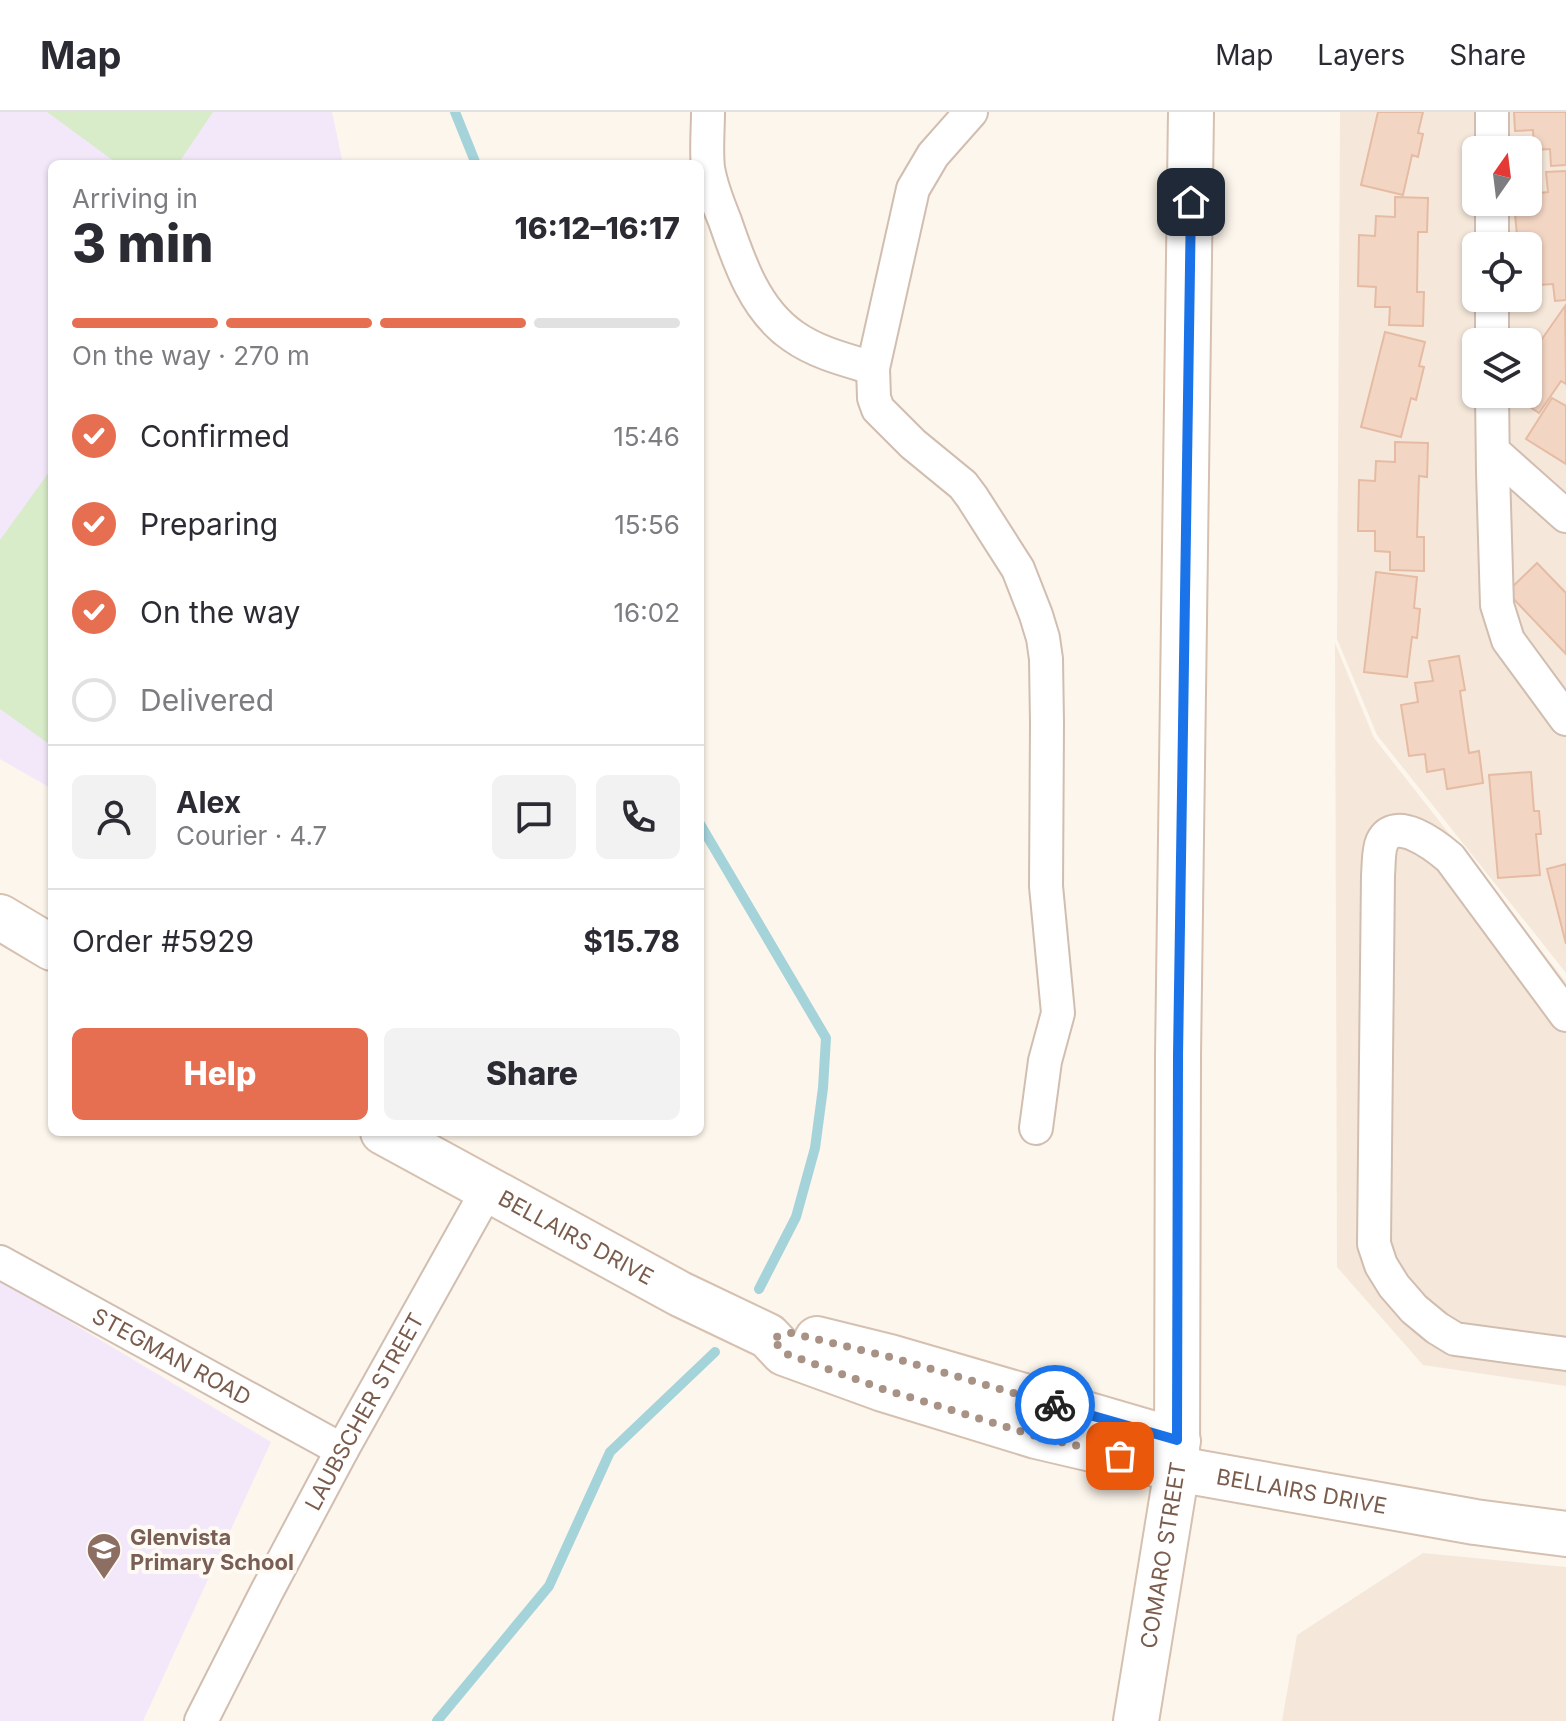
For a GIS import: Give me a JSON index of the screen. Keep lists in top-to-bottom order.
{
  "streets": {
    "street": [
      "BELLAIRS DRIVE",
      "STEGMAN ROAD",
      "LAUBSCHER STREET",
      "COMARO STREET"
    ]
  },
  "crossings": [
    ["BELLAIRS DRIVE", "LAUBSCHER STREET"],
    ["BELLAIRS DRIVE", "COMARO STREET"],
    ["STEGMAN ROAD", "LAUBSCHER STREET"]
  ],
  "places": {
    "school or university": ["Glenvista Primary School"]
  },
  "north": "top",
  "page": {
    "header": "Map",
    "nav": ["Map", "Layers", "Share"],
    "heading": ["3 min", "Arriving in", "16:12–16:17"],
    "panel": [
      "Alex",
      "Courier · 4.7",
      "Order #5929",
      "$15.78"
    ],
    "bar": "On the way · 270 m",
    "list": [
      ["Confirmed", "15:46"],
      ["Preparing", "15:56"],
      ["On the way", "16:02"],
      "Delivered"
    ],
    "buttons": ["Help", "Share"]
  }
}
